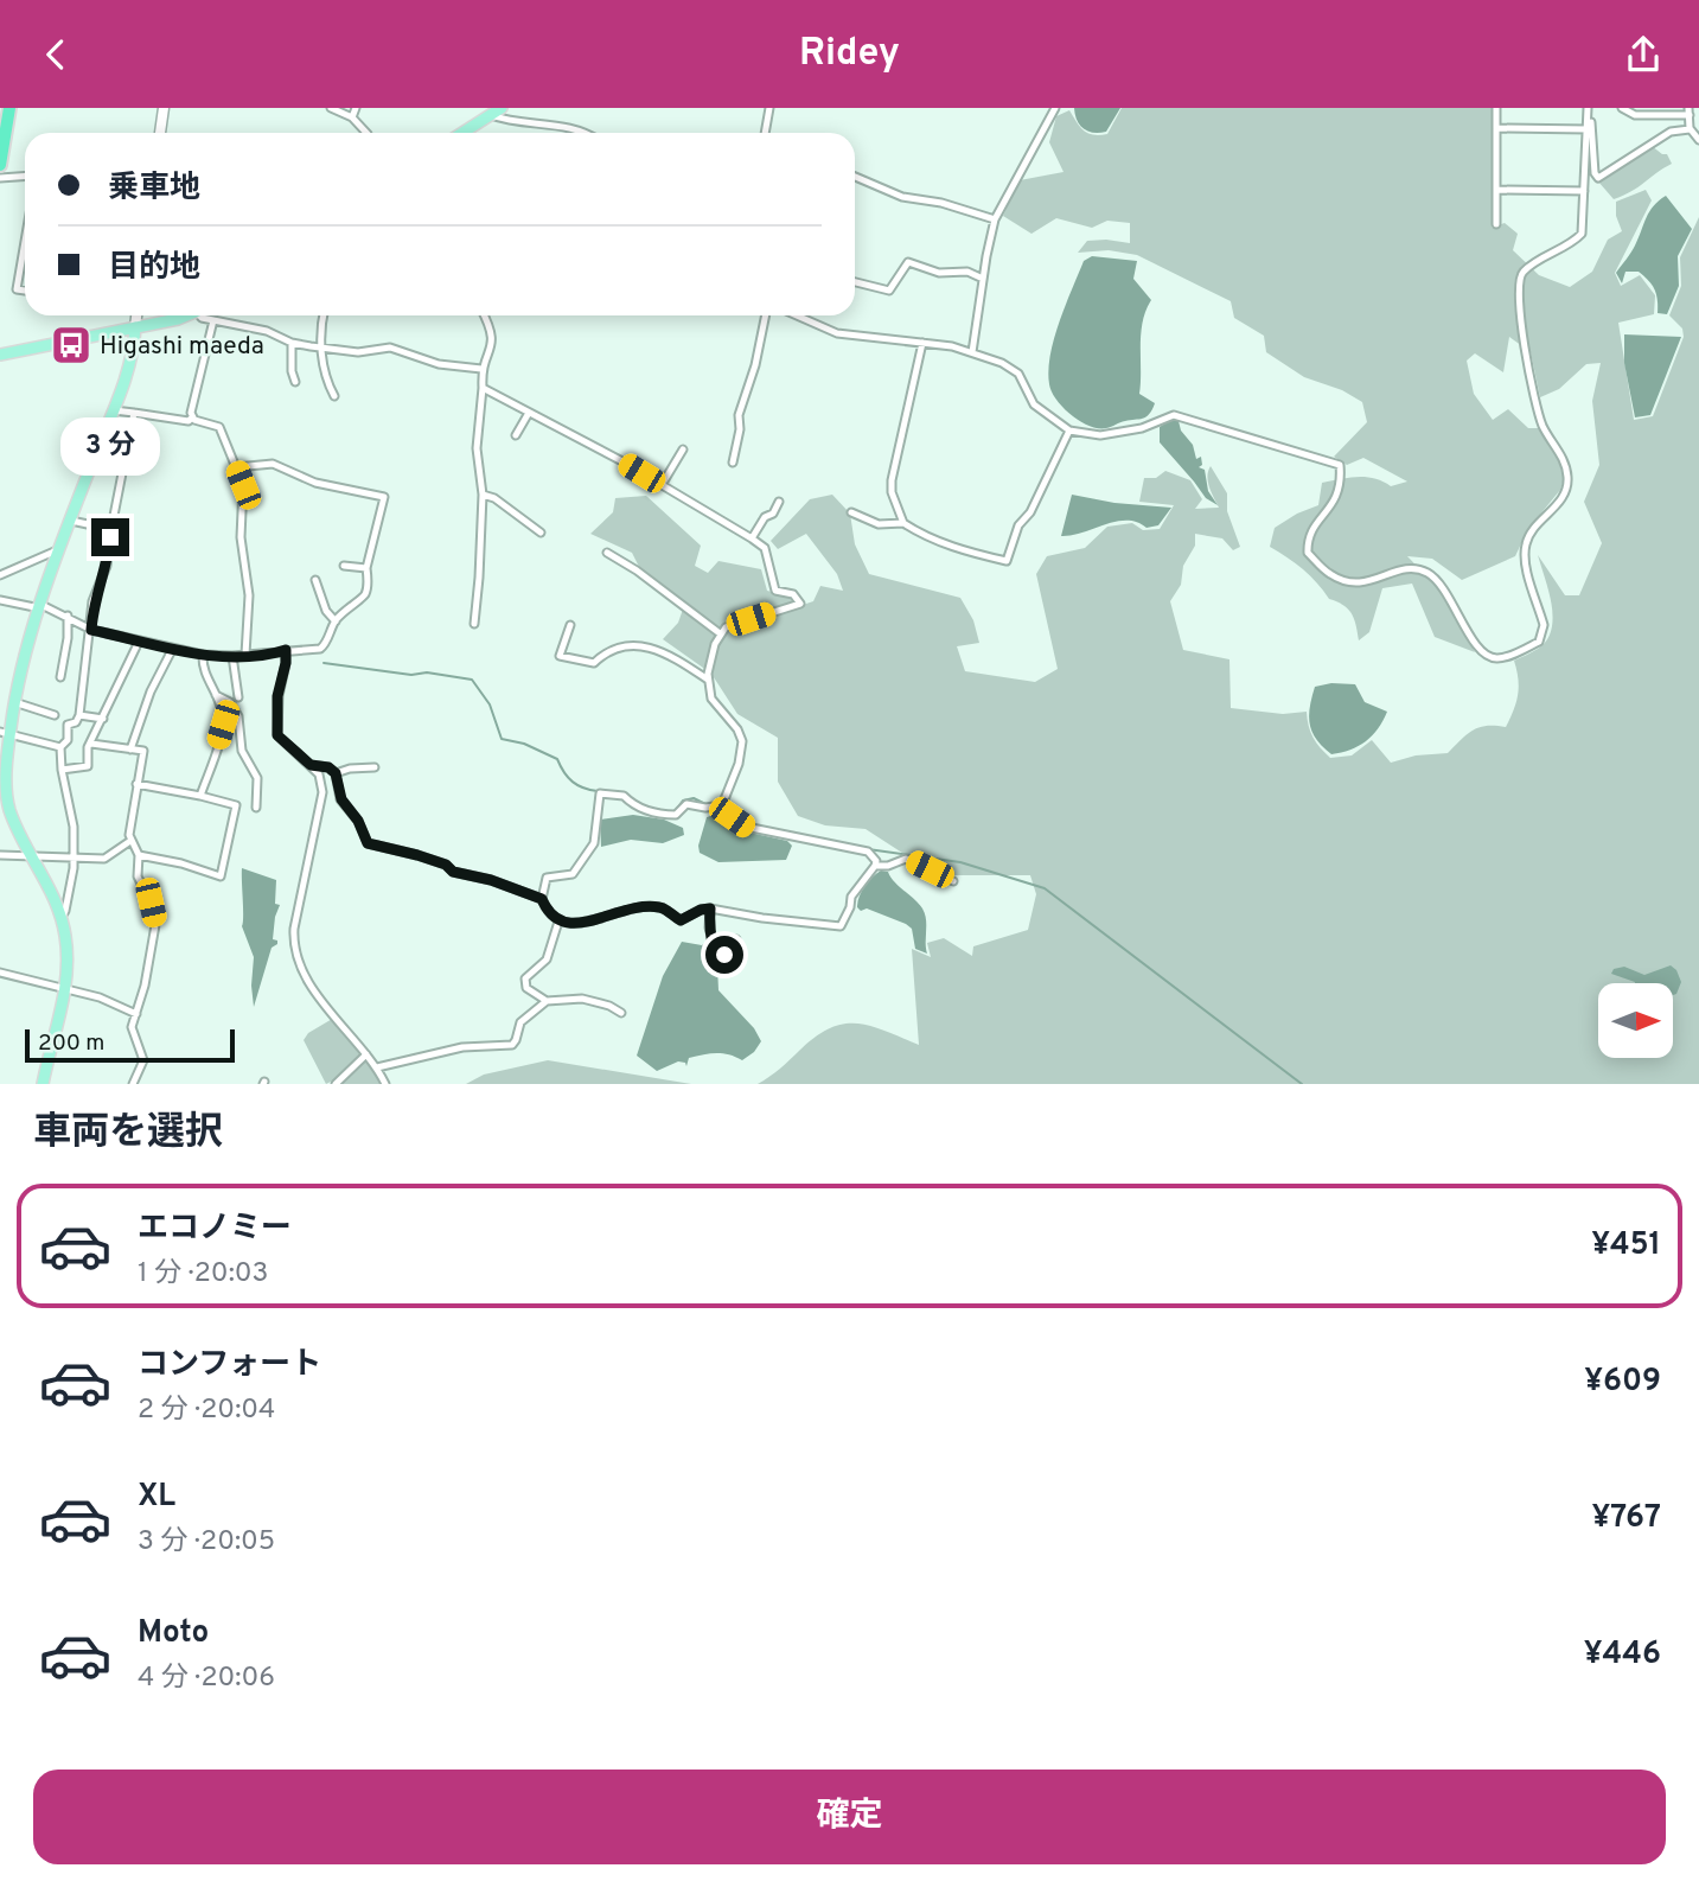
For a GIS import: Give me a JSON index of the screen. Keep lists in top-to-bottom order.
{
  "places": {
    "bus stop": ["Higashi maeda"]
  },
  "scale_bar": "200 m",
  "north": "right",
  "page": {
    "header": "Ridey",
    "banner": ["乗車地", "目的地"],
    "bubble": "3 分",
    "scale": "200 m",
    "heading": "車両を選択",
    "list": [
      {
        "name": "エコノミー",
        "note": "1 分 · 20:03",
        "value": "¥451"
      },
      {
        "name": "コンフォート",
        "note": "2 分 · 20:04",
        "value": "¥609"
      },
      {
        "name": "XL",
        "note": "3 分 · 20:05",
        "value": "¥767"
      },
      {
        "name": "Moto",
        "note": "4 分 · 20:06",
        "value": "¥446"
      }
    ],
    "buttons": "確定"
  }
}
